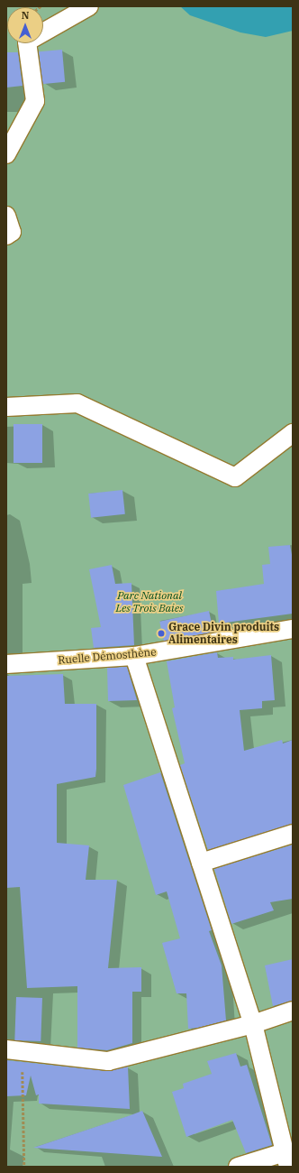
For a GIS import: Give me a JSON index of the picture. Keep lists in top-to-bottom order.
{
  "streets": {
    "street": ["Ruelle Démosthène"]
  },
  "parks": ["Parc National Les Trois Baies"],
  "places": ["Grace Divin produits Alimentaires"],
  "north": "top"
}
